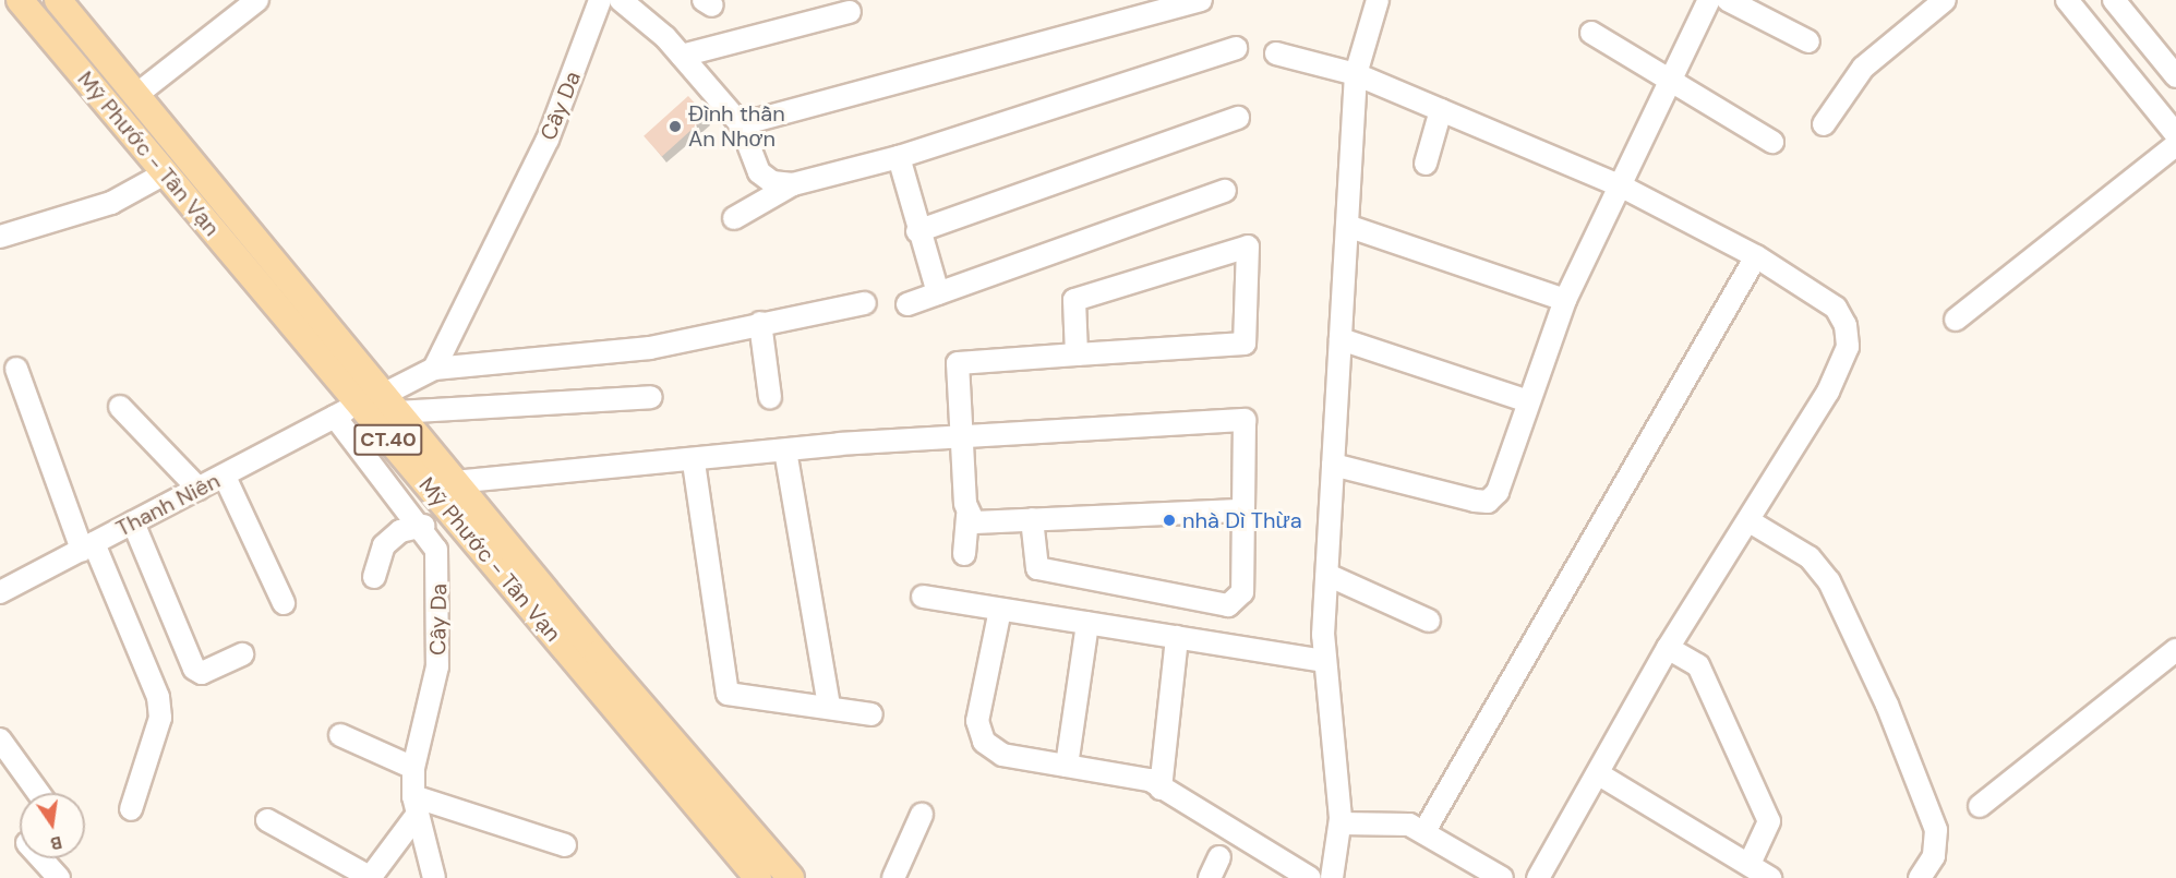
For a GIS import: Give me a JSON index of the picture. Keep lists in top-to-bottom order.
{
  "streets": {
    "main road": ["Mỹ Phước - Tân Vạn", "CT.40"],
    "street": ["Cây Da", "Thanh Niên"]
  },
  "crossings": [
    ["Cây Da", "Thanh Niên"]
  ],
  "places": ["Đình thần An Nhơn", "nhà Dì Thừa"],
  "north": "bottom"
}
